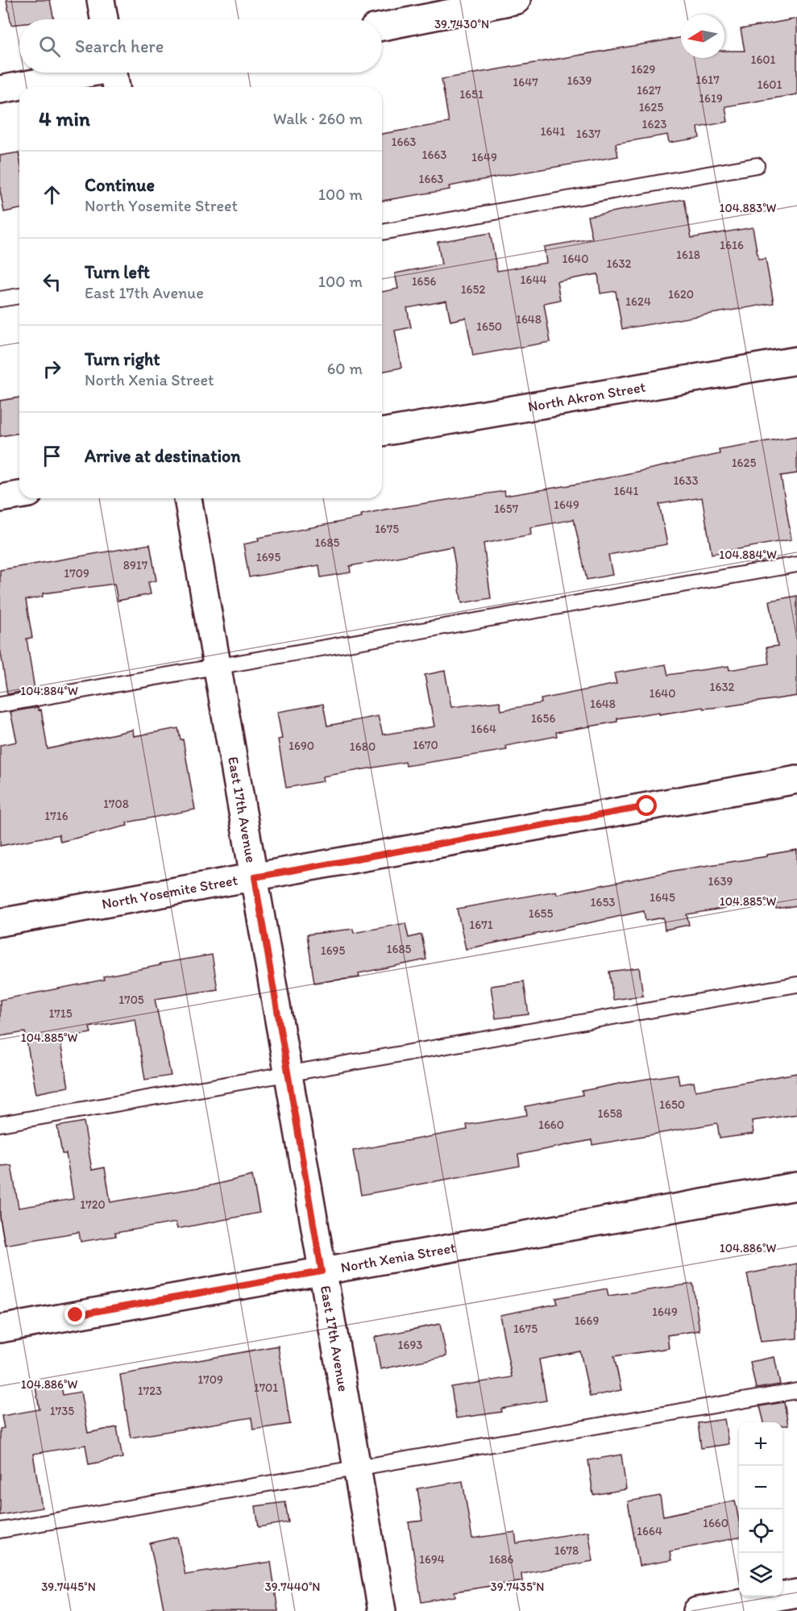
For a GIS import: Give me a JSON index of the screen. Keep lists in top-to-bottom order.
{
  "streets": {
    "street": [
      "North Akron Street",
      "East 17th Avenue",
      "North Yosemite Street",
      "North Xenia Street"
    ]
  },
  "crossings": [
    ["East 17th Avenue", "North Yosemite Street"],
    ["East 17th Avenue", "North Xenia Street"]
  ],
  "house_numbers": [
    "1601",
    "1629",
    "1617",
    "1639",
    "1647",
    "1601",
    "1627",
    "1651",
    "1619",
    "1625",
    "1623",
    "1641",
    "1637",
    "1663",
    "1663",
    "1649",
    "1663",
    "1616",
    "1618",
    "1640",
    "1632",
    "1644",
    "1656",
    "1652",
    "1620",
    "1624",
    "1648",
    "1650",
    "1625",
    "1633",
    "1641",
    "1649",
    "1657",
    "1675",
    "1685",
    "1695",
    "8917",
    "1709",
    "1632",
    "1640",
    "1648",
    "1656",
    "1664",
    "1670",
    "1690",
    "1680",
    "1708",
    "1716",
    "1639",
    "1645",
    "1653",
    "1655",
    "1671",
    "1685",
    "1695",
    "1705",
    "1715",
    "1650",
    "1658",
    "1660",
    "1720",
    "1649",
    "1669",
    "1675",
    "1693",
    "1709",
    "1701",
    "1723",
    "1735",
    "1660",
    "1664",
    "1678",
    "1694",
    "1686"
  ],
  "north": "left",
  "page": {
    "search": "Search here",
    "heading": ["4 min", "Walk · 260 m"],
    "list": [
      ["Continue", "North Yosemite Street", "100 m"],
      ["Turn left", "East 17th Avenue", "100 m"],
      ["Turn right", "North Xenia Street", "60 m"],
      "Arrive at destination"
    ],
    "map_buttons": ["+", "−"]
  },
  "coordinates": [
    "39.7430°N",
    "104.883°W",
    "104.884°W",
    "104.885°W",
    "104.886°W",
    "39.7445°N",
    "39.7440°N",
    "39.7435°N"
  ]
}
